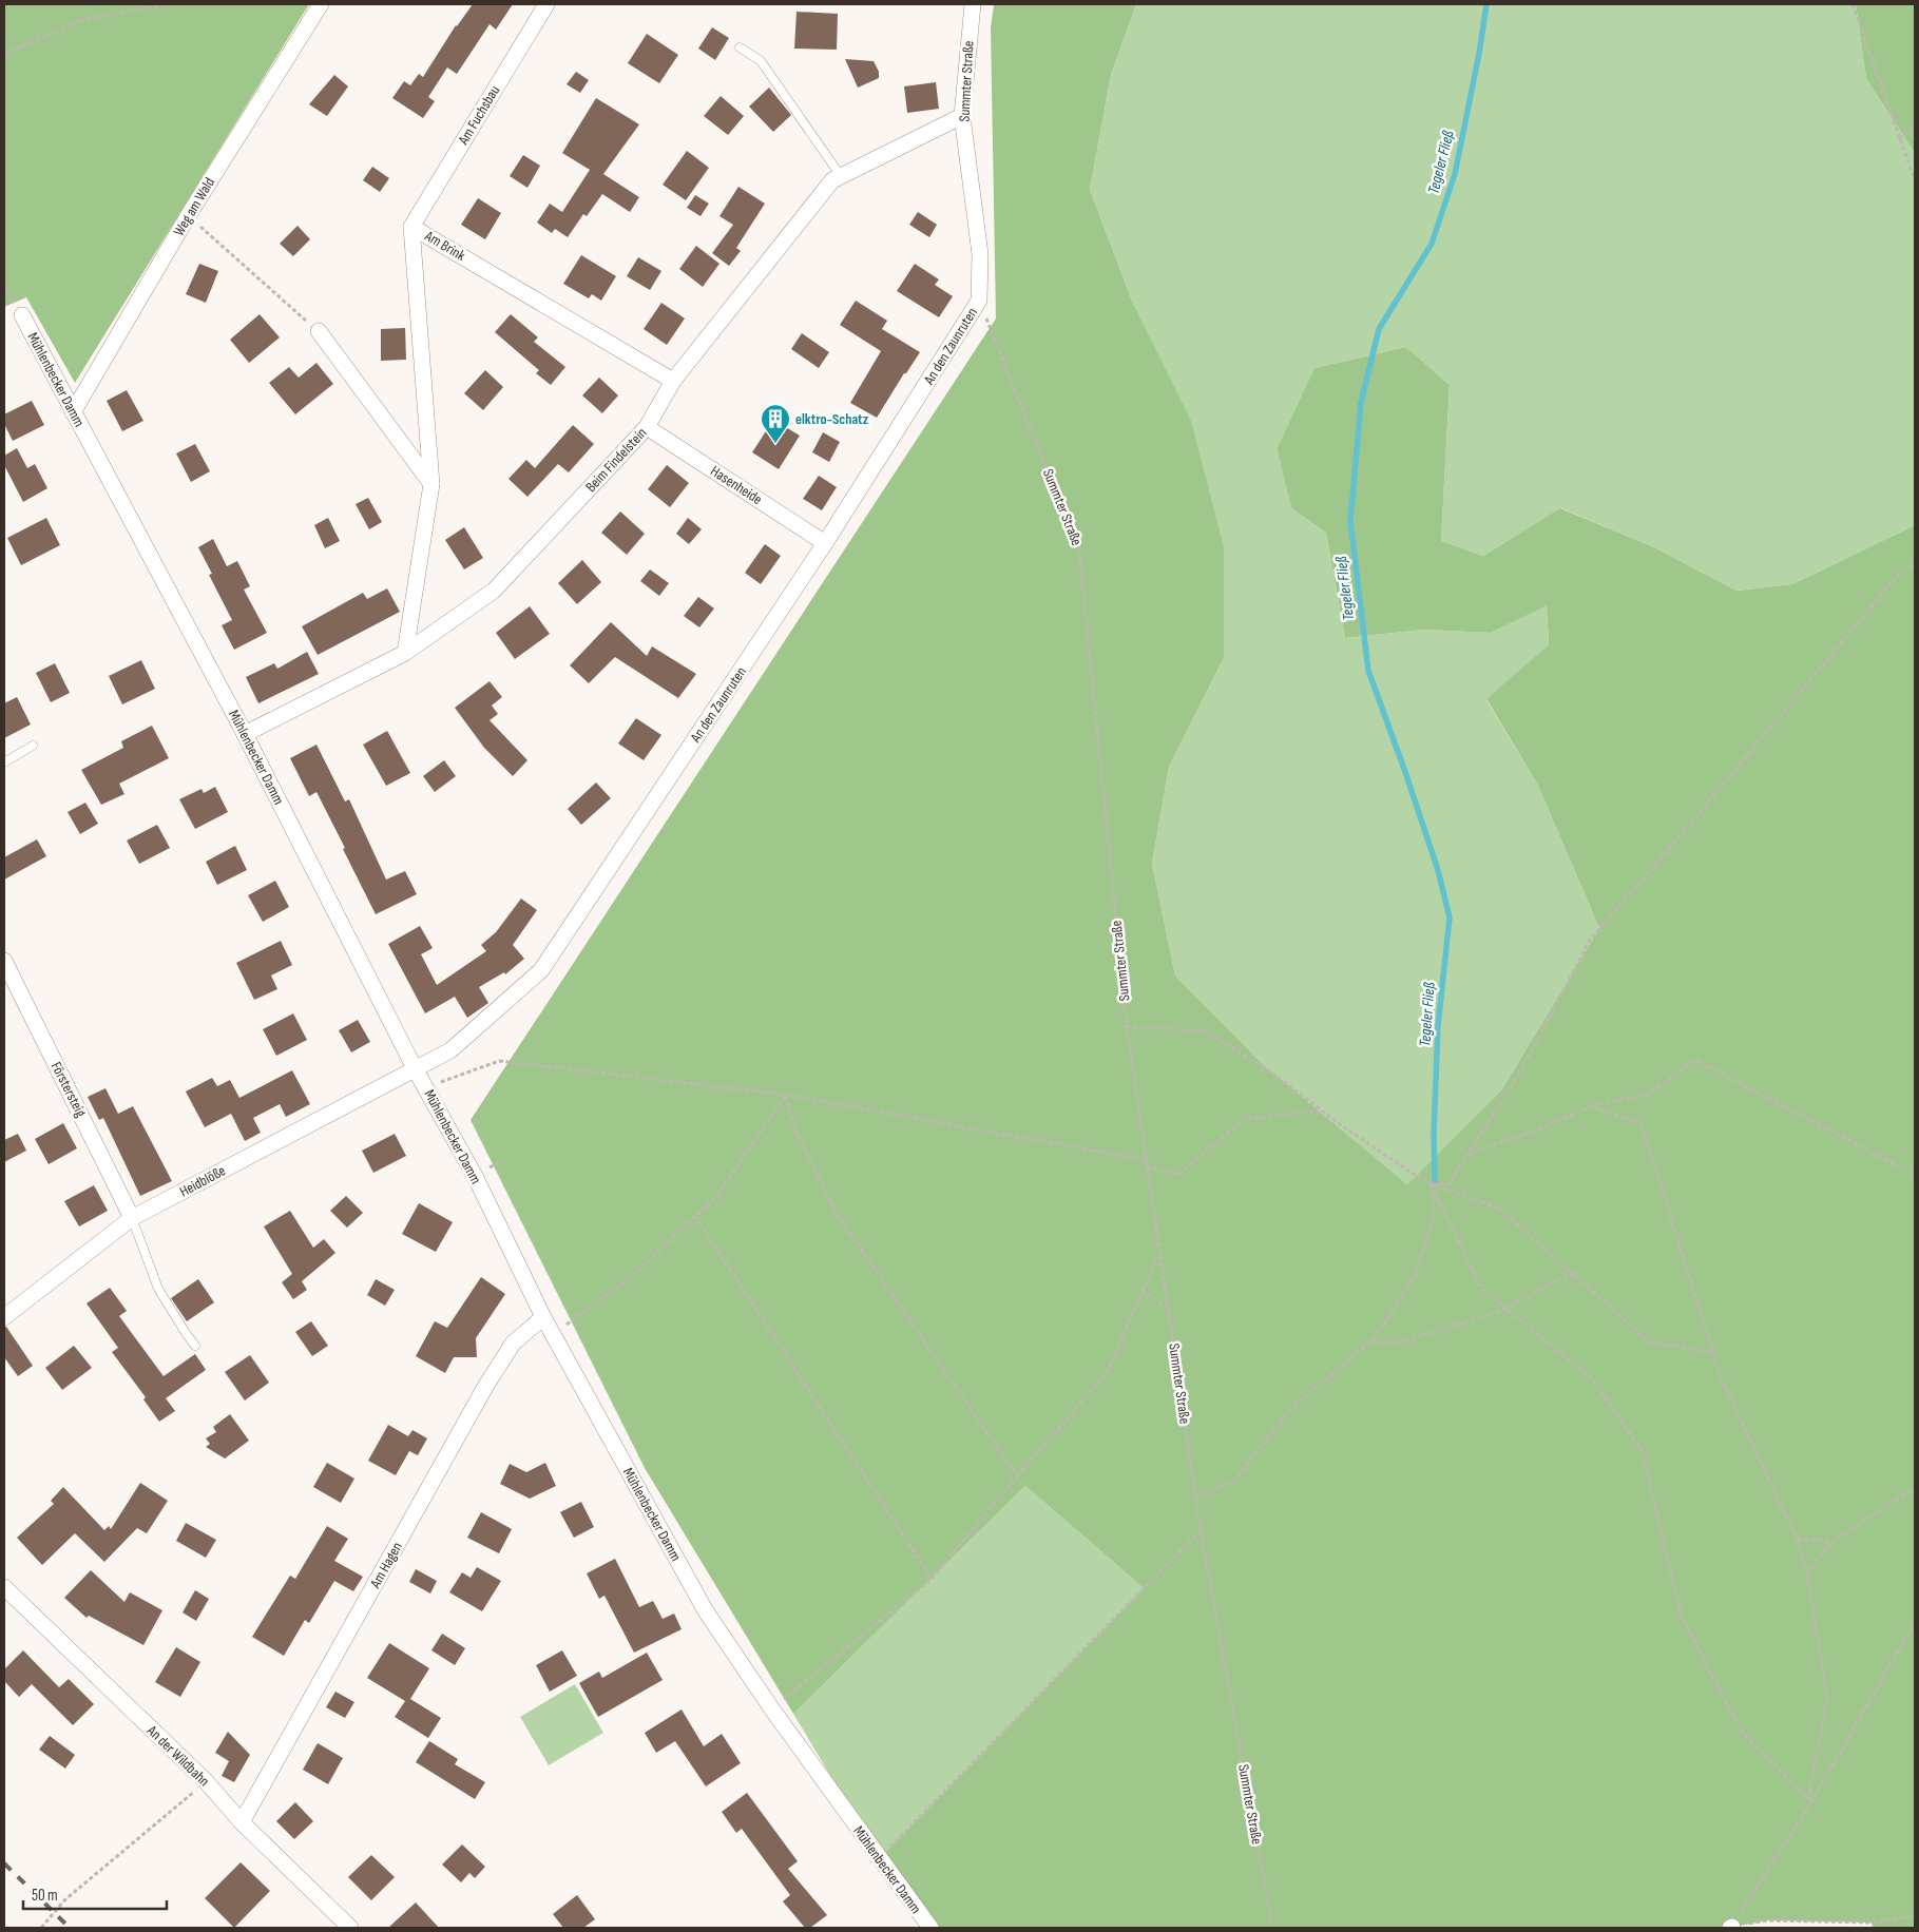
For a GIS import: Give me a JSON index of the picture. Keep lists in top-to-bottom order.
{
  "streets": {
    "street": [
      "Summter Straße",
      "Am Fuchsbau",
      "Weg am Wald",
      "Am Brink",
      "An den Zaunruten",
      "Mühlenbecker Damm",
      "Beim Findelstein",
      "Hasenheide",
      "Förstersteig",
      "Heidblöße",
      "Am Hagen",
      "An der Wildbahn"
    ]
  },
  "crossings": [
    ["Summter Straße", "An den Zaunruten"],
    ["Summter Straße", "Beim Findelstein"],
    ["Am Fuchsbau", "Am Brink"],
    ["Weg am Wald", "Mühlenbecker Damm"],
    ["Am Brink", "Beim Findelstein"],
    ["An den Zaunruten", "Mühlenbecker Damm"],
    ["An den Zaunruten", "Hasenheide"],
    ["An den Zaunruten", "Heidblöße"],
    ["Mühlenbecker Damm", "Beim Findelstein"],
    ["Mühlenbecker Damm", "Heidblöße"],
    ["Mühlenbecker Damm", "Am Hagen"],
    ["Beim Findelstein", "Hasenheide"],
    ["Förstersteig", "Heidblöße"],
    ["Am Hagen", "An der Wildbahn"]
  ],
  "water": ["Tegeler Fließ"],
  "places": {
    "building": ["elktro-Schatz"]
  },
  "scale_bar": "50 m"
}
